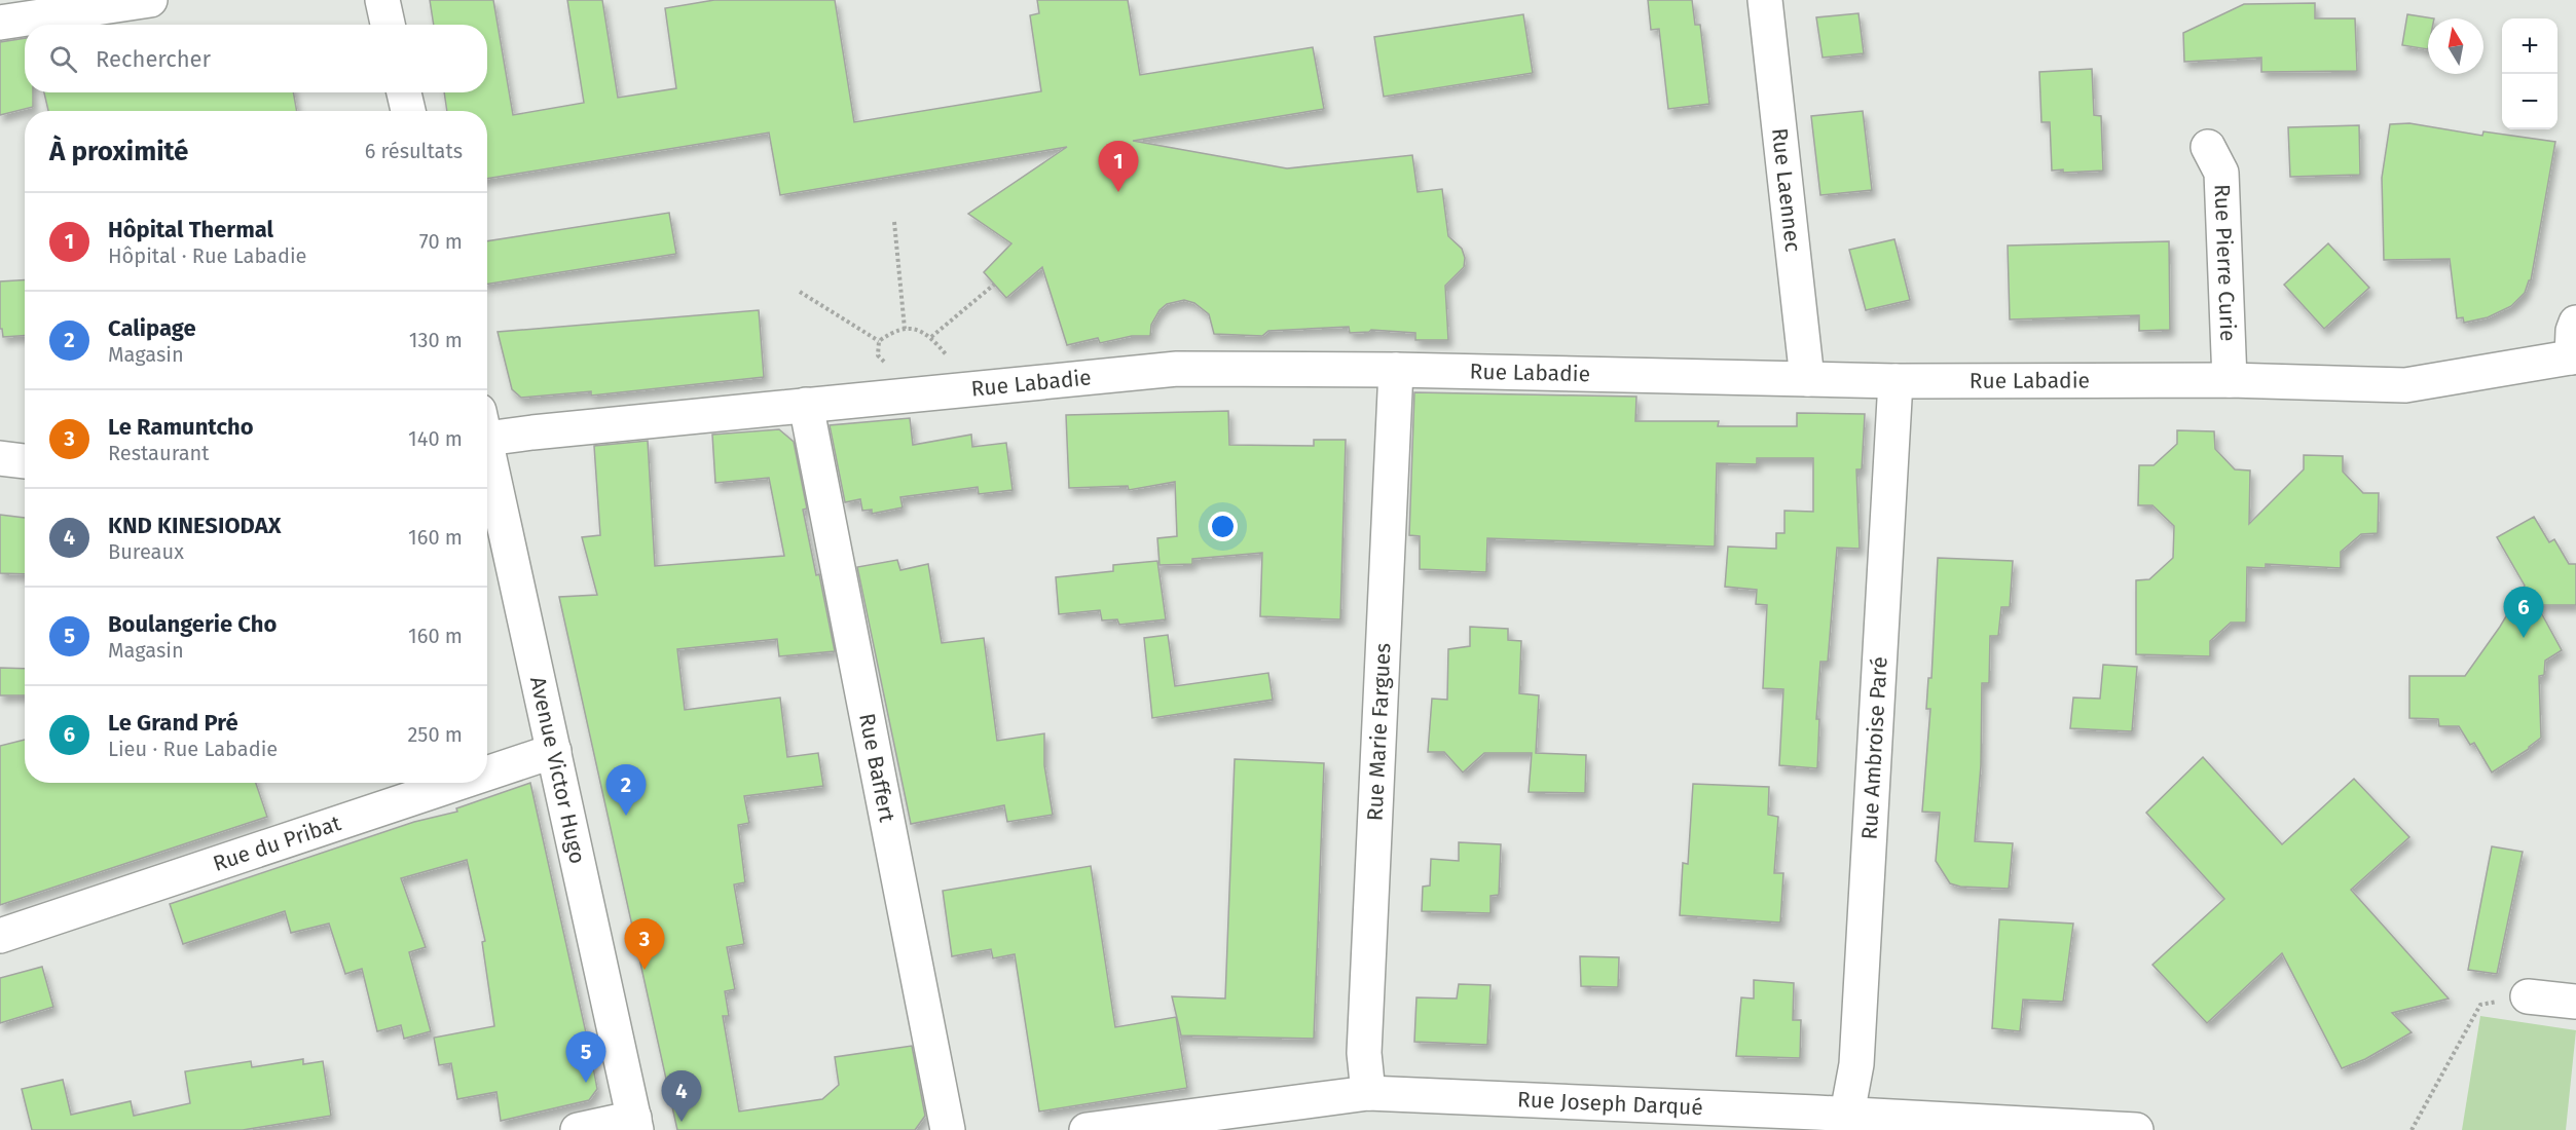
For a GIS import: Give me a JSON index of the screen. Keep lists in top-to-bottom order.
{
  "streets": {
    "street": [
      "Rue Laennec",
      "Rue Pierre Curie",
      "Rue Labadie",
      "Rue Marie Fargues",
      "Rue Ambroise Paré",
      "Rue Baffert",
      "Avenue Victor Hugo",
      "Rue du Pribat",
      "Rue Joseph Darqué"
    ]
  },
  "crossings": [
    ["Rue Laennec", "Rue Labadie"],
    ["Rue Pierre Curie", "Rue Labadie"],
    ["Rue Labadie", "Rue Marie Fargues"],
    ["Rue Labadie", "Rue Ambroise Paré"],
    ["Rue Labadie", "Rue Baffert"],
    ["Rue Marie Fargues", "Rue Joseph Darqué"],
    ["Rue Ambroise Paré", "Rue Joseph Darqué"],
    ["Avenue Victor Hugo", "Rue du Pribat"]
  ],
  "north": "top",
  "page": {
    "map_buttons": ["+", "−"],
    "search": "Rechercher",
    "heading": ["À proximité", "6 résultats"],
    "pins": [
      "1",
      "6",
      "2",
      "3",
      "5",
      "4"
    ],
    "list": [
      {
        "mark": "1",
        "name": "Hôpital Thermal",
        "note": "Hôpital · Rue Labadie",
        "value": "70 m"
      },
      {
        "mark": "2",
        "name": "Calipage",
        "note": "Magasin",
        "value": "130 m"
      },
      {
        "mark": "3",
        "name": "Le Ramuntcho",
        "note": "Restaurant",
        "value": "140 m"
      },
      {
        "mark": "4",
        "name": "KND KINESIODAX",
        "note": "Bureaux",
        "value": "160 m"
      },
      {
        "mark": "5",
        "name": "Boulangerie Cho",
        "note": "Magasin",
        "value": "160 m"
      },
      {
        "mark": "6",
        "name": "Le Grand Pré",
        "note": "Lieu · Rue Labadie",
        "value": "250 m"
      }
    ]
  }
}
